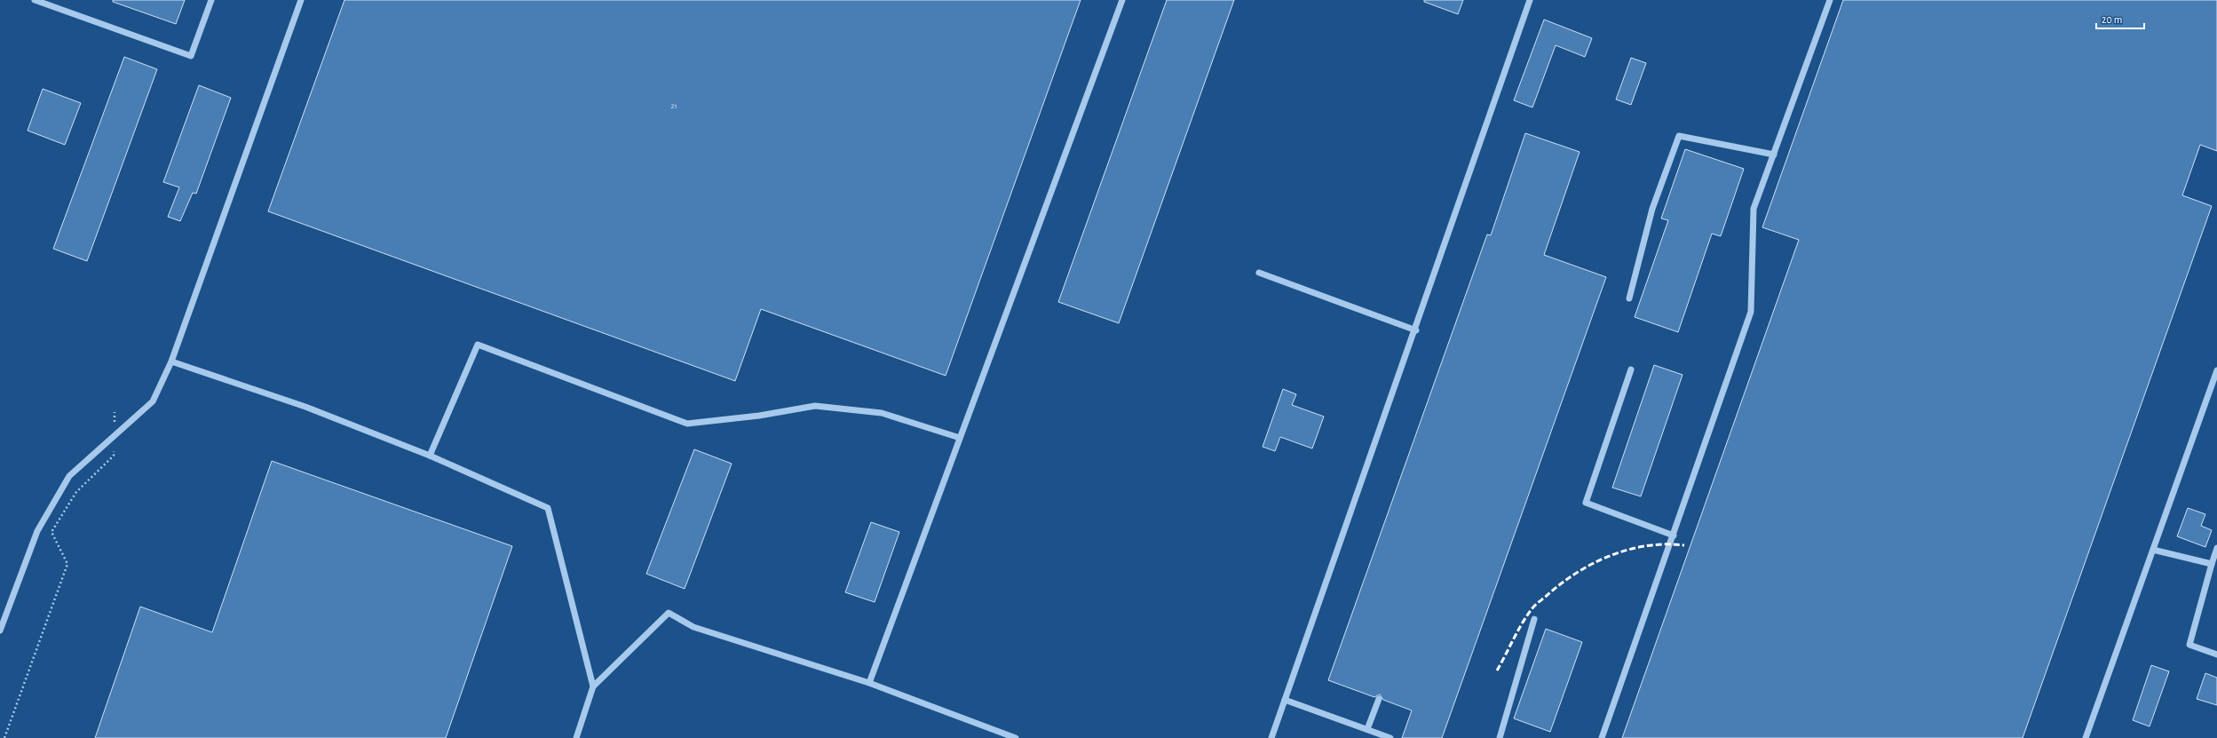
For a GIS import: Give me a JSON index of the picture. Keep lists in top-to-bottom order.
{
  "house_numbers": ["21"],
  "scale_bar": "20 m"
}
